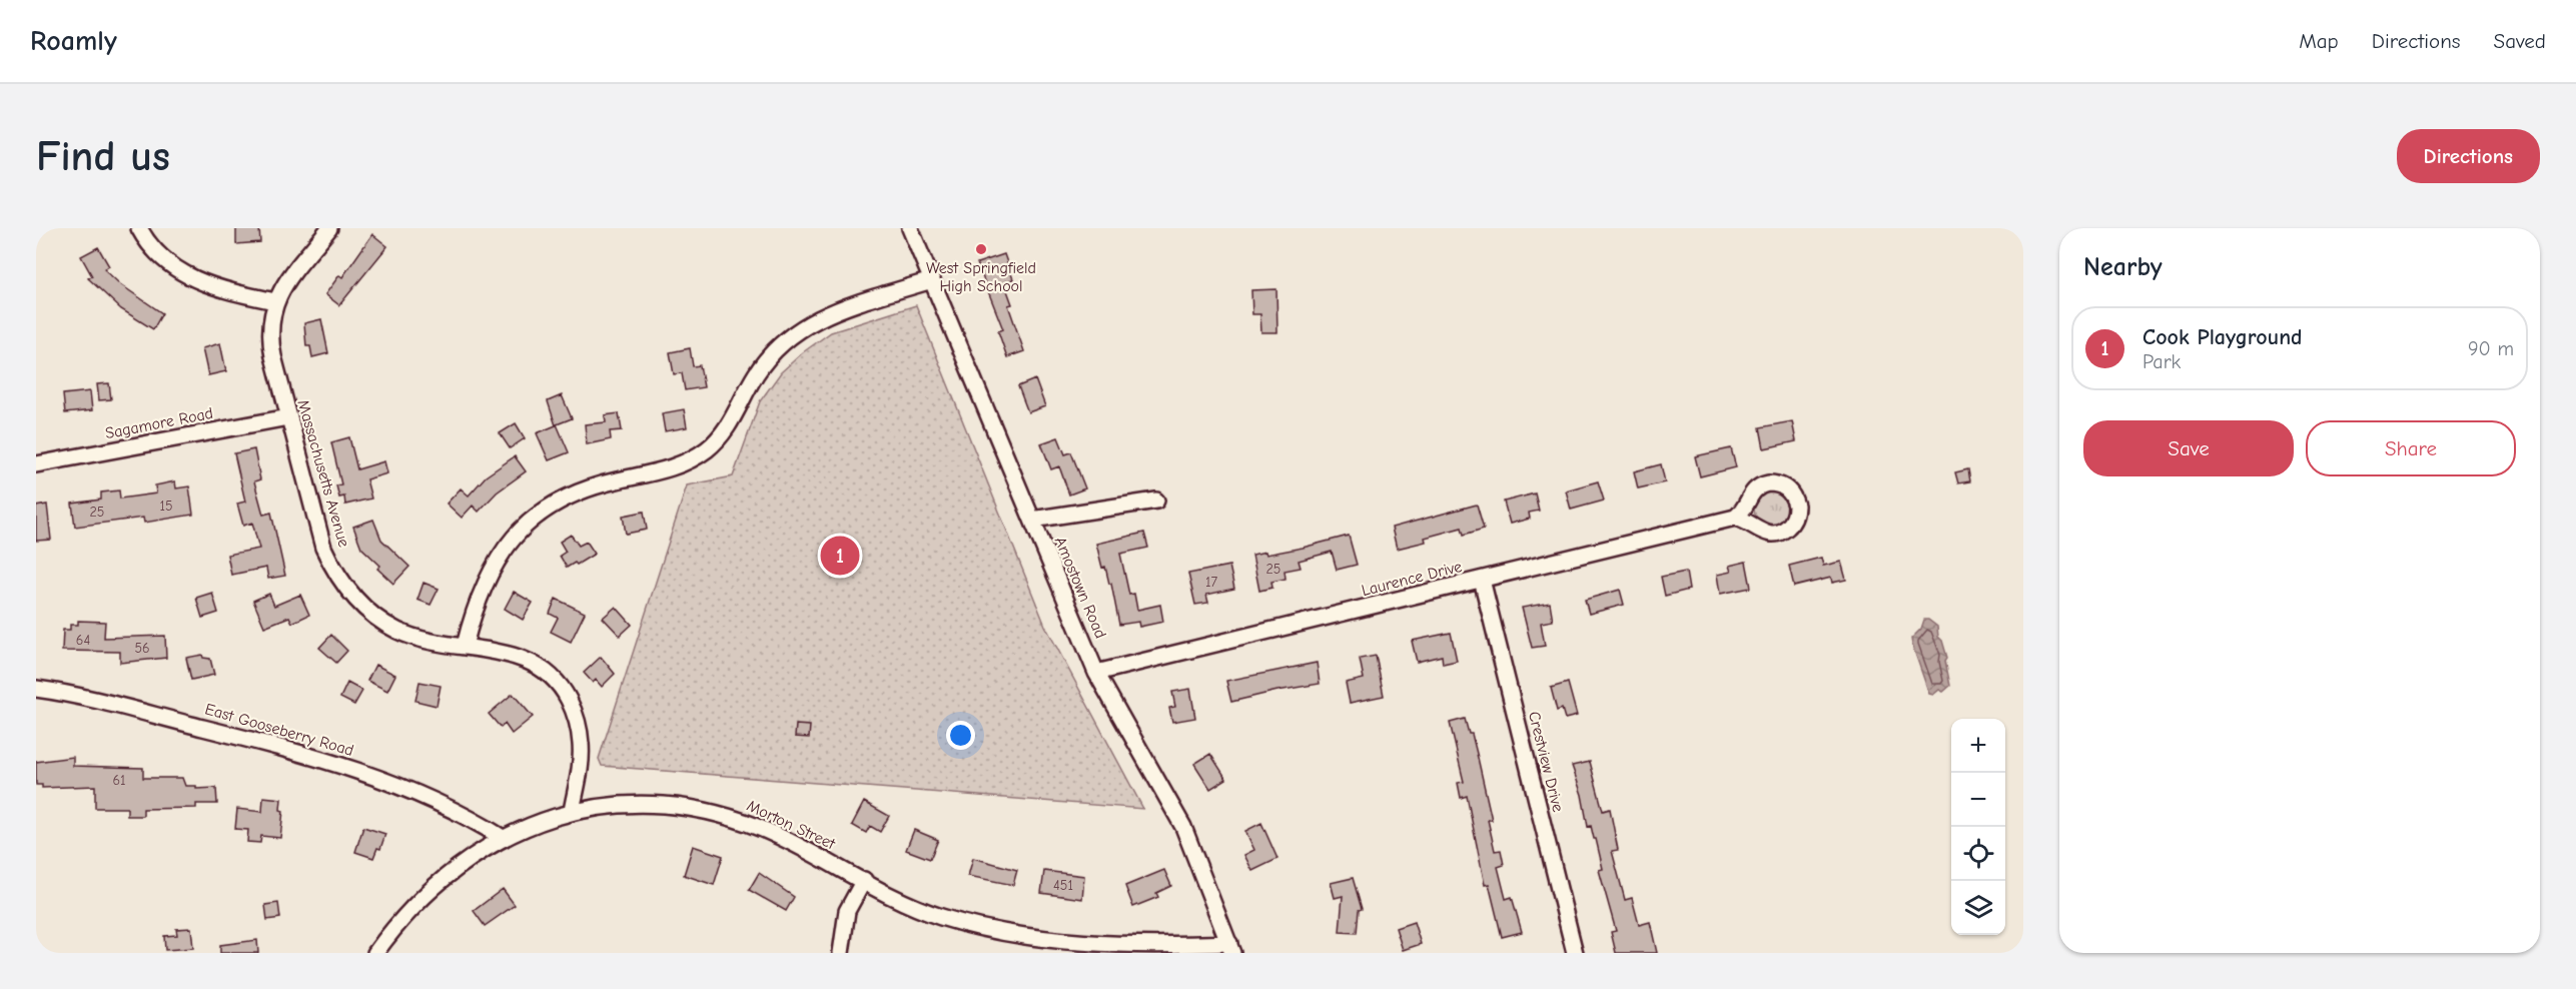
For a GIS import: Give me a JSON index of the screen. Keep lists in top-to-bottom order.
{
  "streets": {
    "street": [
      "Sagamore Road",
      "Massachusetts Avenue",
      "Laurence Drive",
      "Amostown Road",
      "East Gooseberry Road",
      "Crestview Drive",
      "Morton Street"
    ]
  },
  "crossings": [
    ["Sagamore Road", "Massachusetts Avenue"],
    ["Massachusetts Avenue", "Morton Street"],
    ["Laurence Drive", "Amostown Road"],
    ["Laurence Drive", "Crestview Drive"],
    ["Amostown Road", "Morton Street"],
    ["East Gooseberry Road", "Morton Street"]
  ],
  "places": ["West Springfield High School"],
  "house_numbers": [
    "15",
    "25",
    "25",
    "17",
    "64",
    "56",
    "61",
    "451"
  ],
  "page": {
    "header": "Roamly",
    "nav": ["Map", "Directions", "Saved"],
    "buttons": [
      "Directions",
      ["Save", "Share"]
    ],
    "title": "Find us",
    "heading": "Nearby",
    "list": [
      {
        "mark": "1",
        "name": "Cook Playground",
        "note": "Park",
        "value": "90 m"
      }
    ],
    "pins": "1",
    "map_buttons": ["+", "−"]
  }
}
